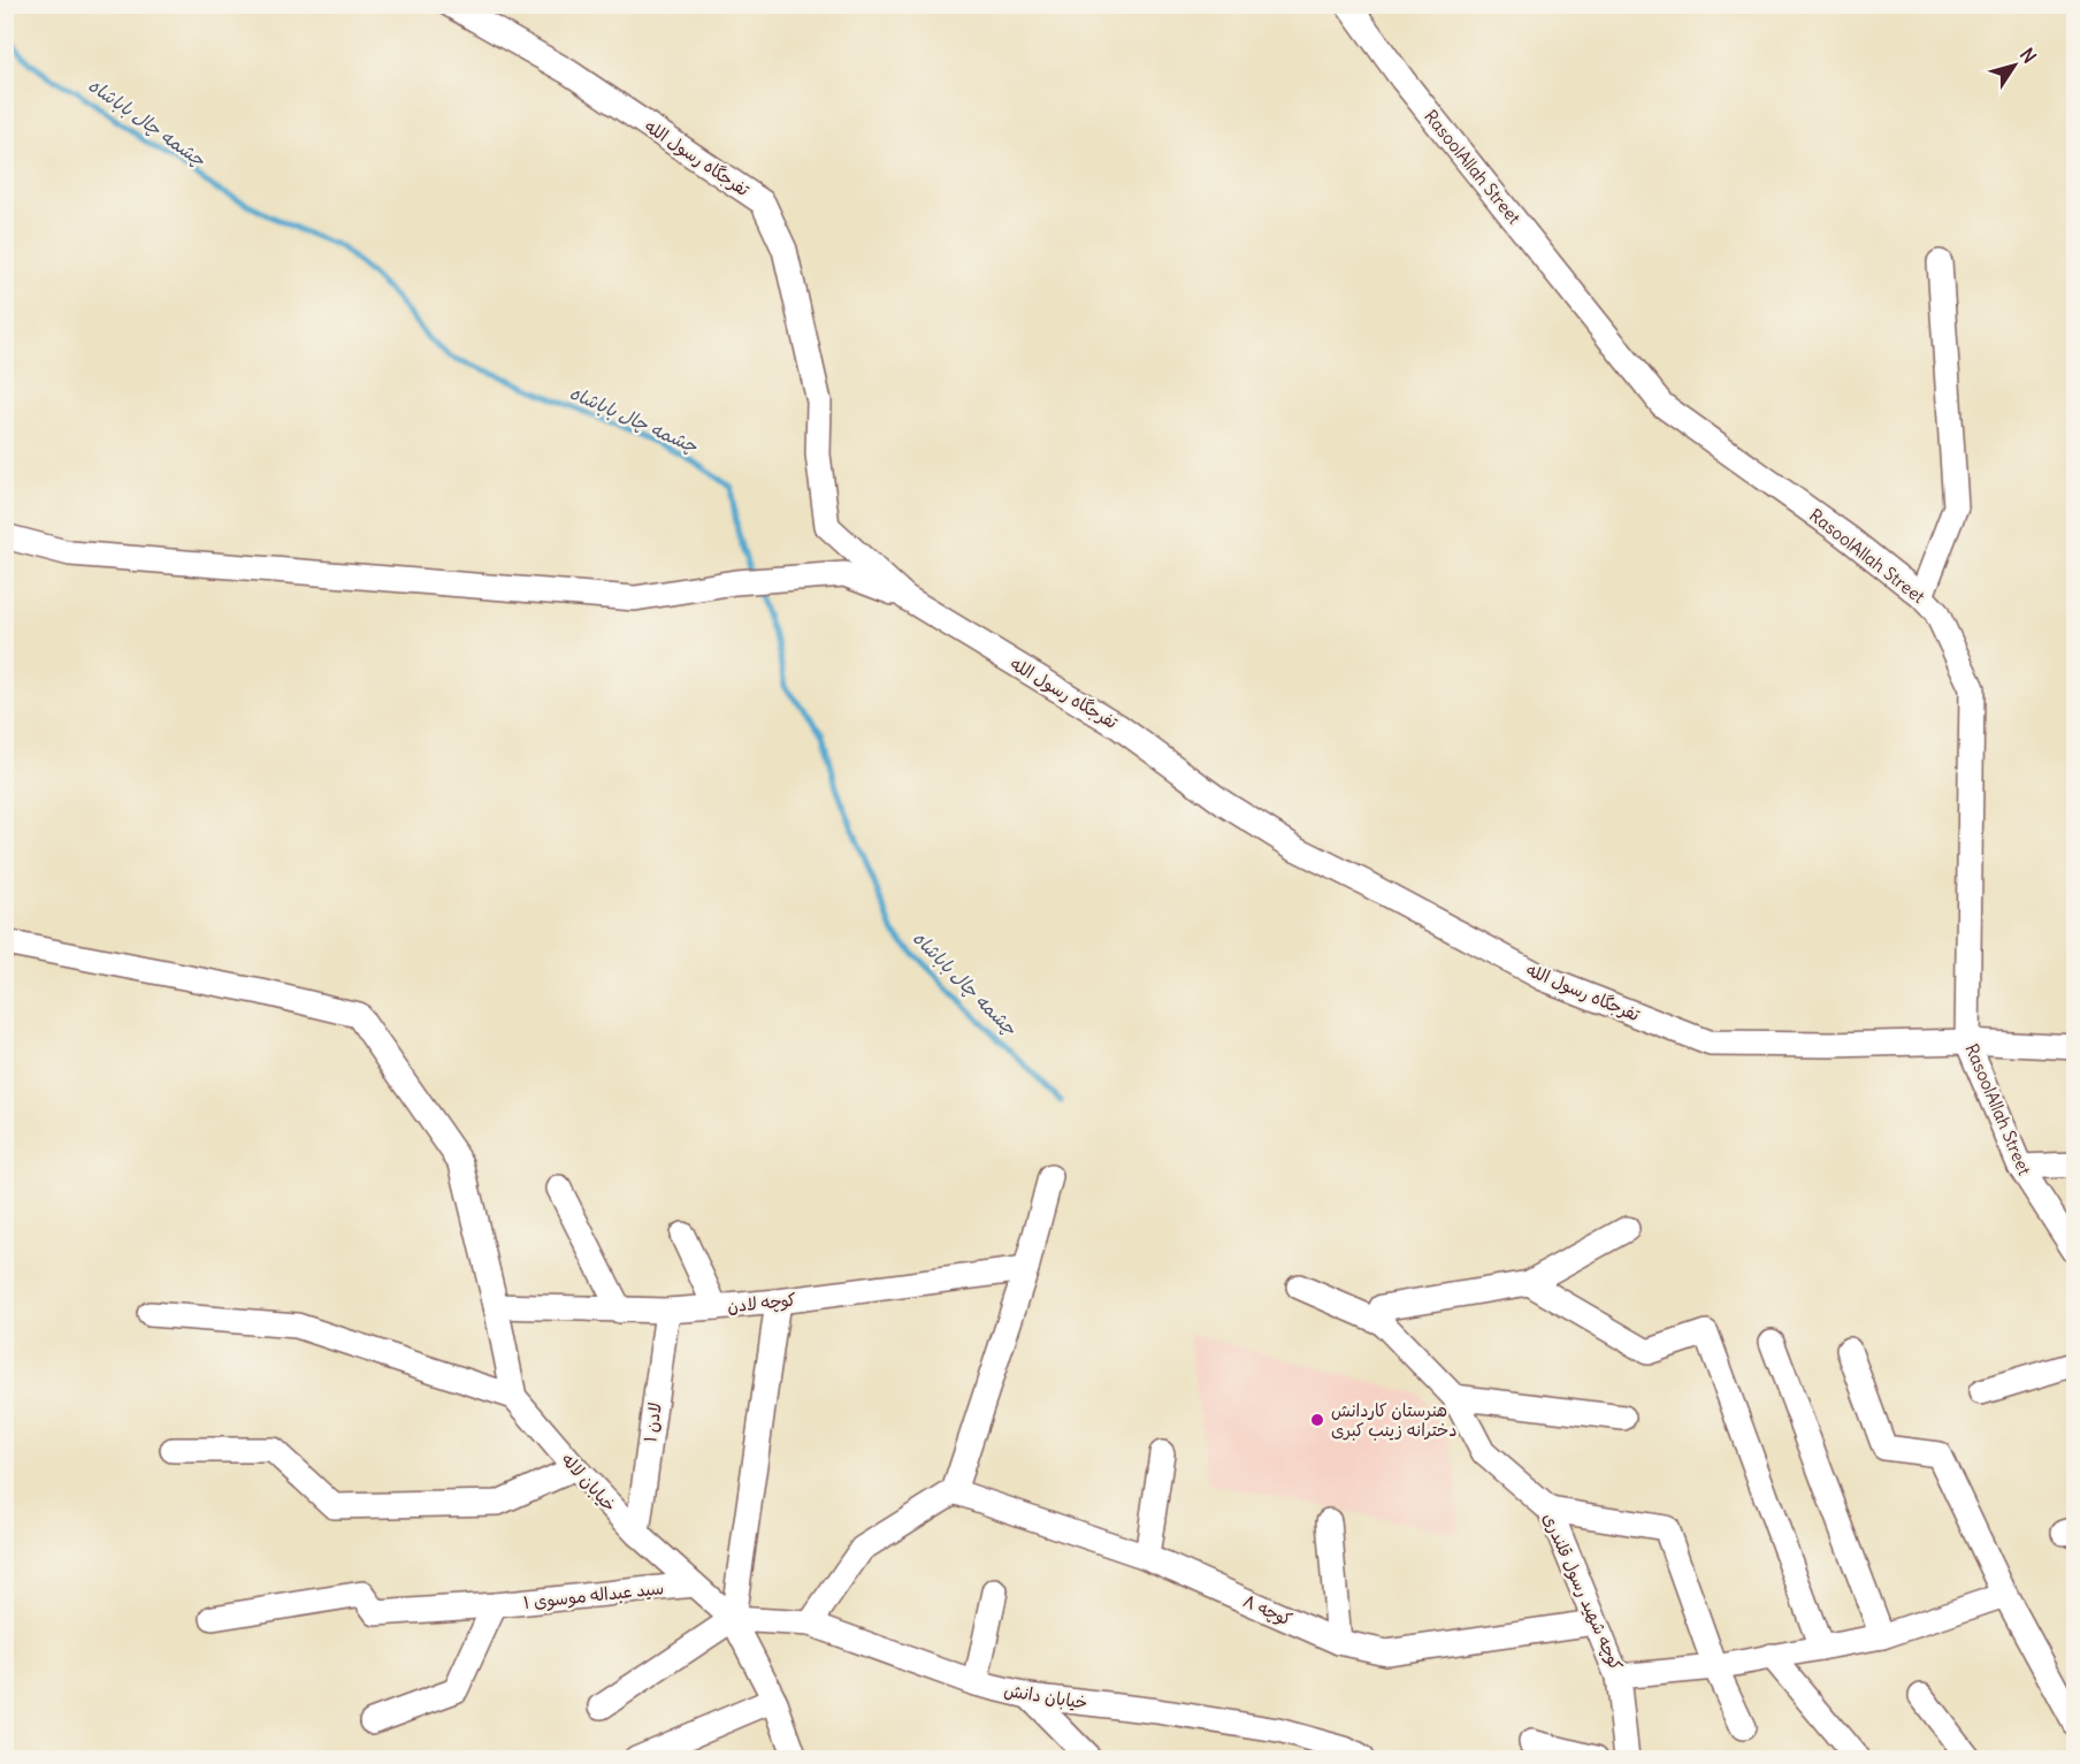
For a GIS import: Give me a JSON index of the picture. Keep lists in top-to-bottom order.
{
  "streets": {
    "street": [
      "تفرجگاه رسول الله",
      "RasoolAllah Street",
      "کوچه لادن",
      "لادن ۱",
      "خیابان لاله",
      "کوچه شهید رسول قلندری",
      "سید عبداله موسوی ۱",
      "کوچه ۸",
      "خیابان دانش"
    ]
  },
  "crossings": [
    ["تفرجگاه رسول الله", "RasoolAllah Street"],
    ["کوچه لادن", "لادن ۱"],
    ["کوچه لادن", "خیابان لاله"],
    ["لادن ۱", "خیابان لاله"],
    ["خیابان لاله", "سید عبداله موسوی ۱"],
    ["خیابان لاله", "خیابان دانش"],
    ["کوچه شهید رسول قلندری", "کوچه ۸"]
  ],
  "water": ["چشمه چال باباشاه"],
  "places": ["هنرستان کاردانش دخترانه زینب کبری"],
  "north": "top right"
}
